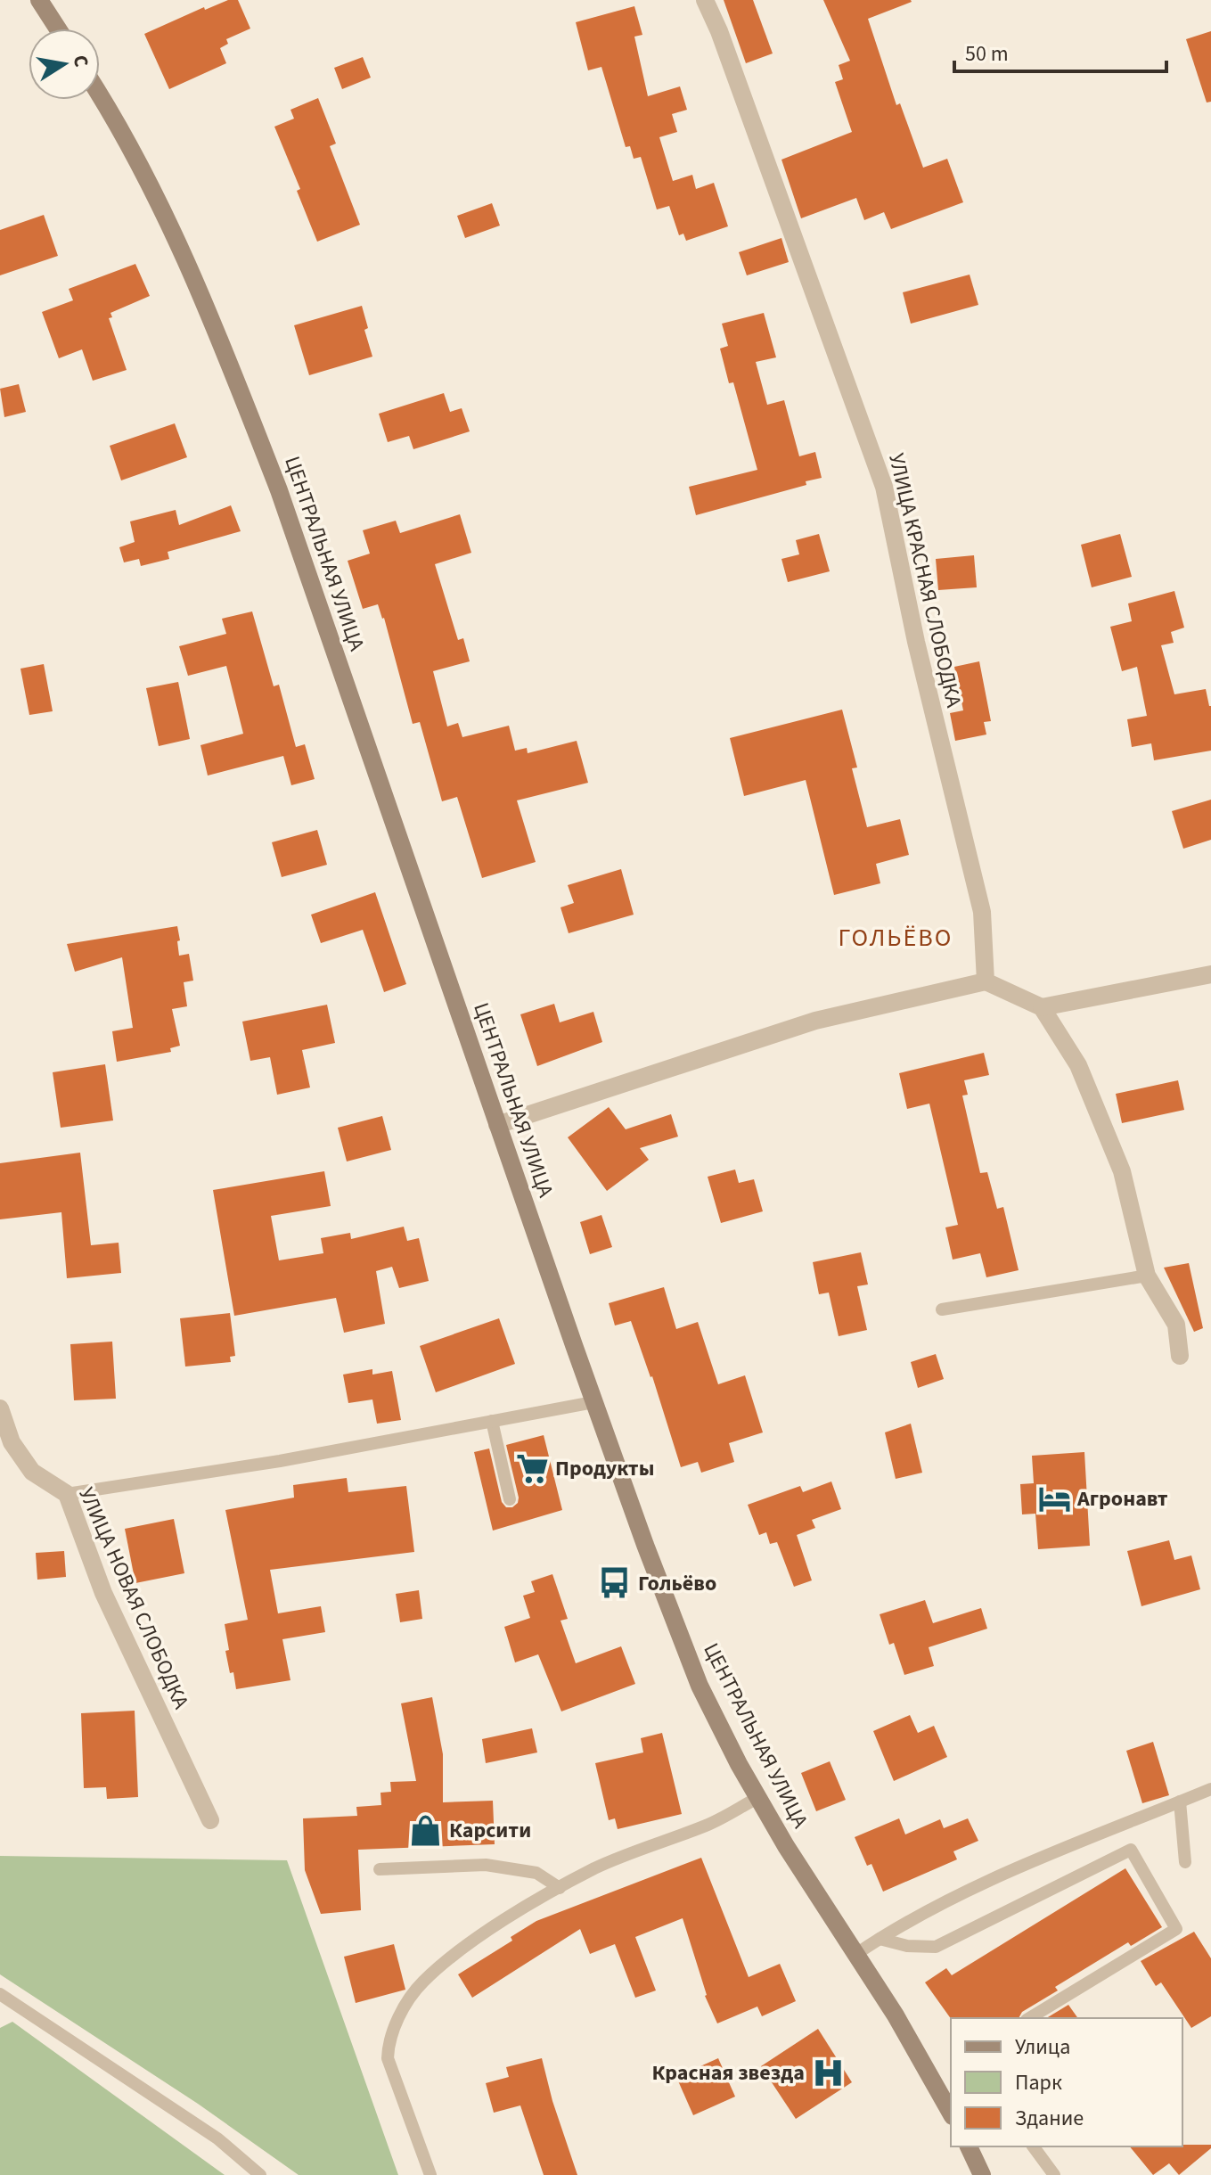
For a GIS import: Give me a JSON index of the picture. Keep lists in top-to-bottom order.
{
  "streets": {
    "main road": ["ЦЕНТРАЛЬНАЯ УЛИЦА"],
    "street": ["УЛИЦА КРАСНАЯ СЛОБОДКА", "УЛИЦА НОВАЯ СЛОБОДКА"]
  },
  "districts": ["ГОЛЬЁВО"],
  "places": {
    "supermarket": ["Продукты"],
    "hotel": ["Агронавт"],
    "bus stop": ["Гольёво"],
    "shop": ["Карсити"],
    "hospital": ["Красная звезда"]
  },
  "legend": ["Улица", "Парк", "Здание"],
  "scale_bar": "50 m",
  "north": "right"
}
